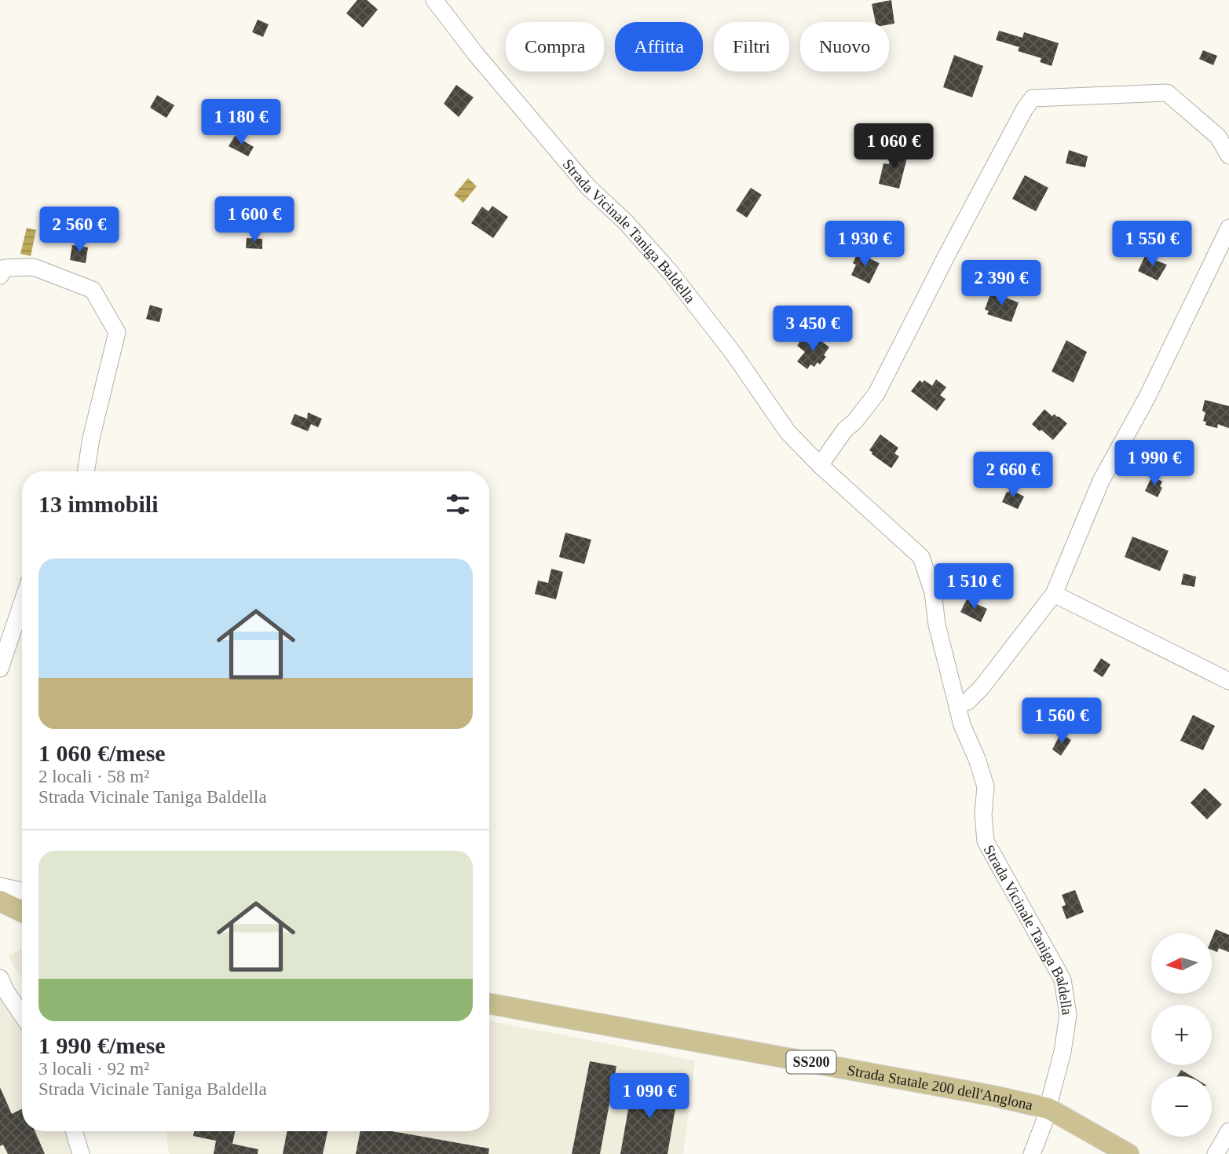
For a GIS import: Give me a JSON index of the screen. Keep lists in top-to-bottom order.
{
  "streets": {
    "main road": ["SS200", "Strada Statale 200 dell'Anglona"],
    "street": ["Strada Vicinale Taniga Baldella"]
  },
  "crossings": [
    ["Strada Vicinale Taniga Baldella", "Strada Statale 200 dell'Anglona"]
  ],
  "north": "left",
  "page": {
    "chip": [
      "Compra",
      "Affitta",
      "Filtri",
      "Nuovo"
    ],
    "price": [
      "1 180 €",
      "1 060 €",
      "1 600 €",
      "2 560 €",
      "1 930 €",
      "1 550 €",
      "2 390 €",
      "3 450 €",
      "1 990 €",
      "2 660 €",
      "1 510 €",
      "1 560 €",
      "1 090 €"
    ],
    "heading": "13 immobili",
    "list": [
      {
        "name": "1 060 €/mese",
        "note": "2 locali · 58 m² · Strada Vicinale Taniga Baldella"
      },
      {
        "name": "1 990 €/mese",
        "note": "3 locali · 92 m² · Strada Vicinale Taniga Baldella"
      }
    ],
    "map_buttons": ["+", "−"]
  }
}
